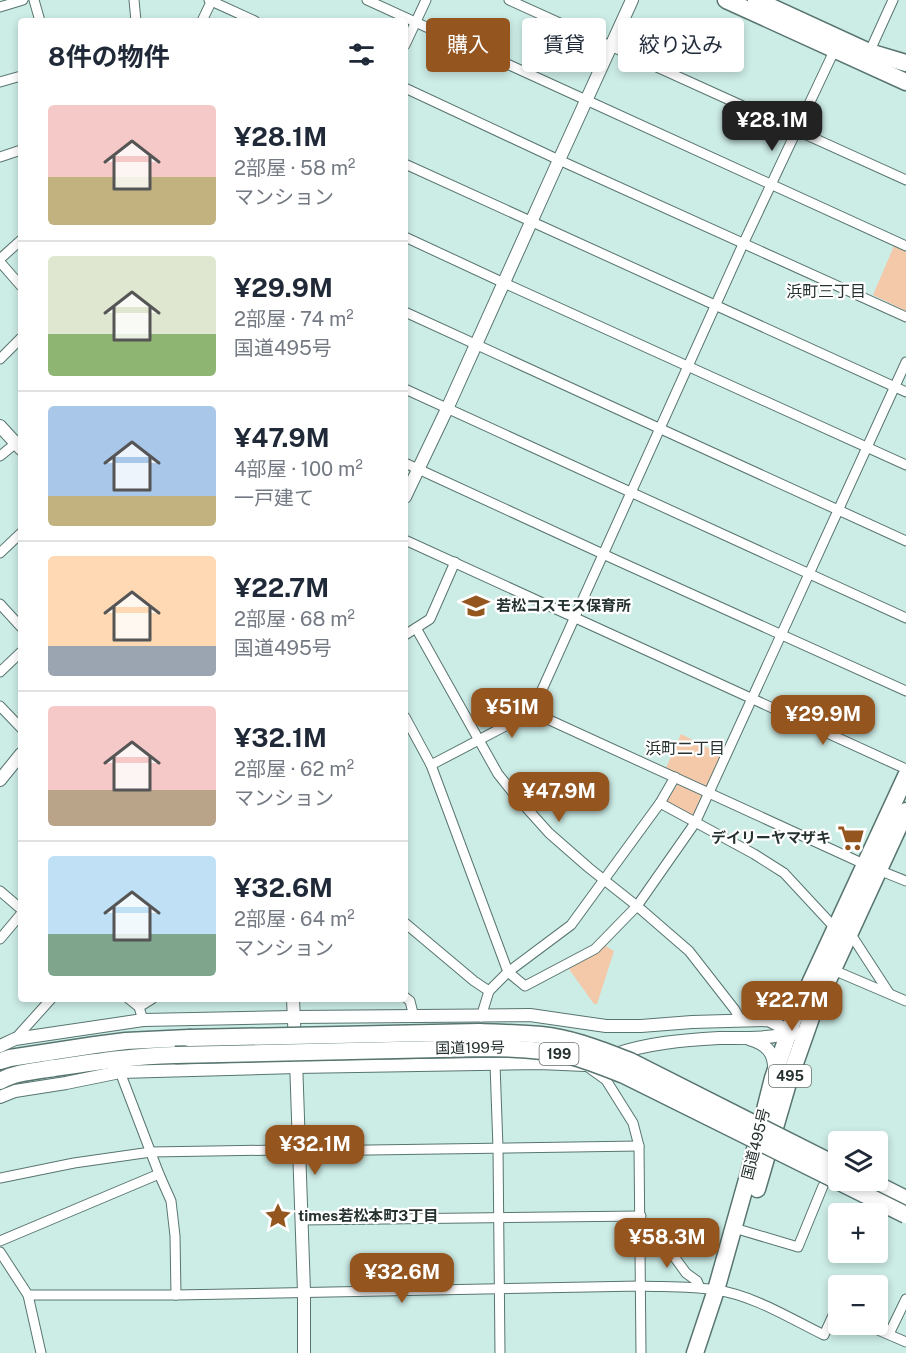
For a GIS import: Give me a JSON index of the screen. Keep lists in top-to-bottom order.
{
  "streets": {
    "highway": [
      "国道199号",
      "199",
      "495",
      "国道495号"
    ]
  },
  "districts": ["浜町三丁目", "浜町二丁目"],
  "places": {
    "school or university": ["若松コスモス保育所"],
    "supermarket": ["デイリーヤマザキ"],
    "place": ["times若松本町3丁目"]
  },
  "page": {
    "chip": ["購入", "賃貸", "絞り込み"],
    "heading": "8件の物件",
    "list": [
      {
        "name": "¥28.1M",
        "note": "2部屋 · 58 m² · マンション"
      },
      {
        "name": "¥29.9M",
        "note": "2部屋 · 74 m² · 国道495号"
      },
      {
        "name": "¥47.9M",
        "note": "4部屋 · 100 m² · 一戸建て"
      },
      {
        "name": "¥22.7M",
        "note": "2部屋 · 68 m² · 国道495号"
      },
      {
        "name": "¥32.1M",
        "note": "2部屋 · 62 m² · マンション"
      },
      {
        "name": "¥32.6M",
        "note": "2部屋 · 64 m² · マンション"
      }
    ],
    "price": [
      "¥28.1M",
      "¥51M",
      "¥29.9M",
      "¥47.9M",
      "¥22.7M",
      "¥32.1M",
      "¥58.3M",
      "¥32.6M"
    ],
    "map_buttons": ["+", "−"]
  }
}
